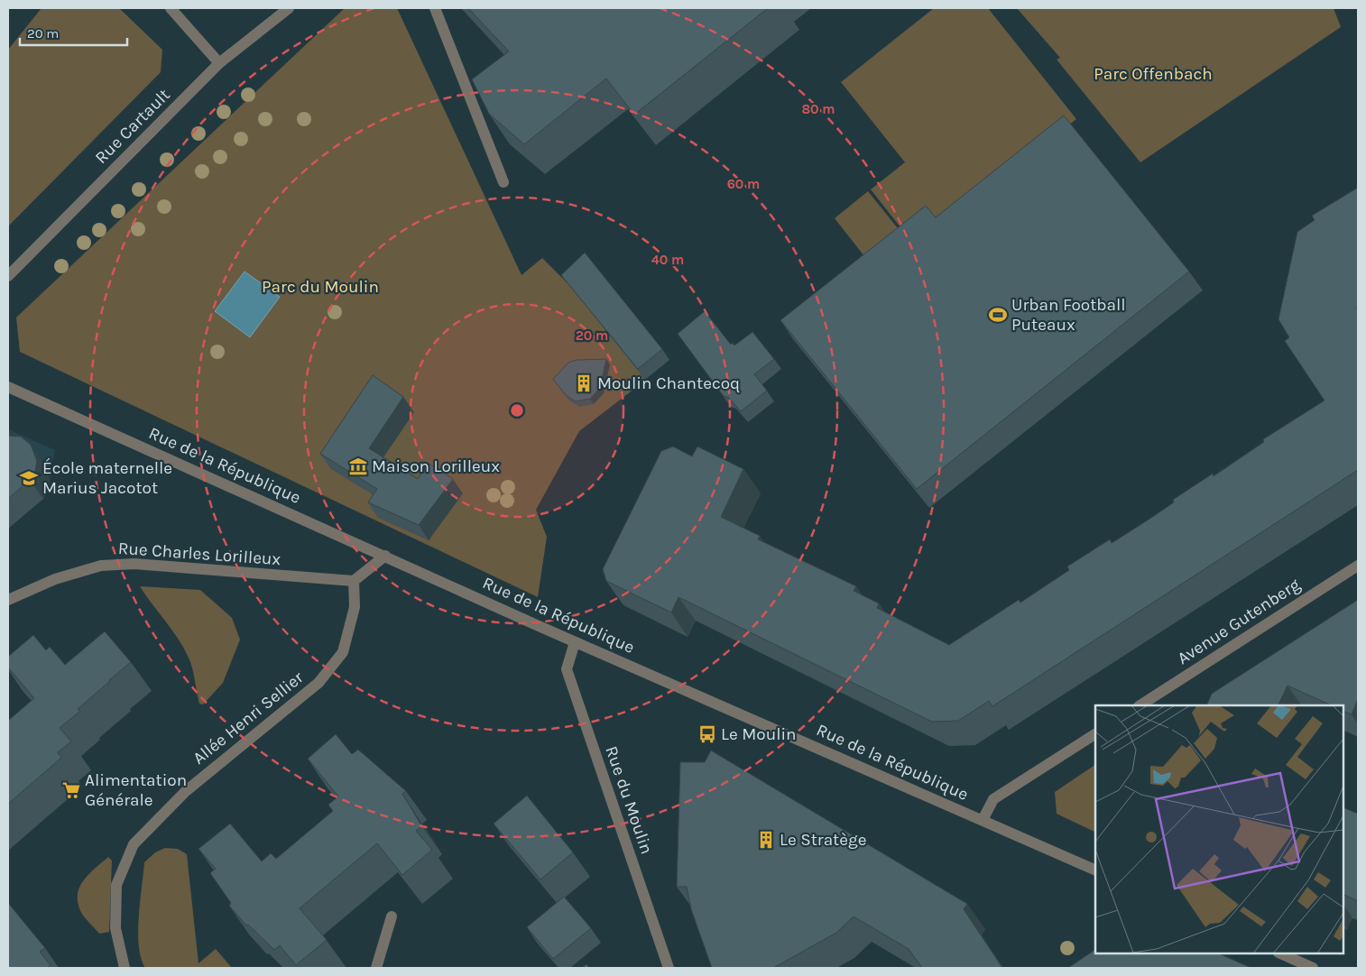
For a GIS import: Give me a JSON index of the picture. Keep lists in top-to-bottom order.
{
  "streets": {
    "street": [
      "Rue Cartault",
      "Rue de la République",
      "Rue Charles Lorilleux",
      "Avenue Gutenberg",
      "Allée Henri Sellier",
      "Rue du Moulin"
    ]
  },
  "crossings": [
    ["Rue de la République", "Rue du Moulin"],
    ["Rue Charles Lorilleux", "Allée Henri Sellier"]
  ],
  "parks": ["Parc Offenbach", "Parc du Moulin"],
  "places": {
    "sports": ["Urban Football Puteaux"],
    "building": ["Moulin Chantecoq", "Le Stratège"],
    "museum": ["Maison Lorilleux"],
    "school or university": ["École maternelle Marius Jacotot"],
    "bus stop": ["Le Moulin"],
    "supermarket": ["Alimentation Générale"]
  },
  "scale_bar": "20 m",
  "rings": [
    "80 m",
    "60 m",
    "40 m",
    "20 m"
  ]
}
